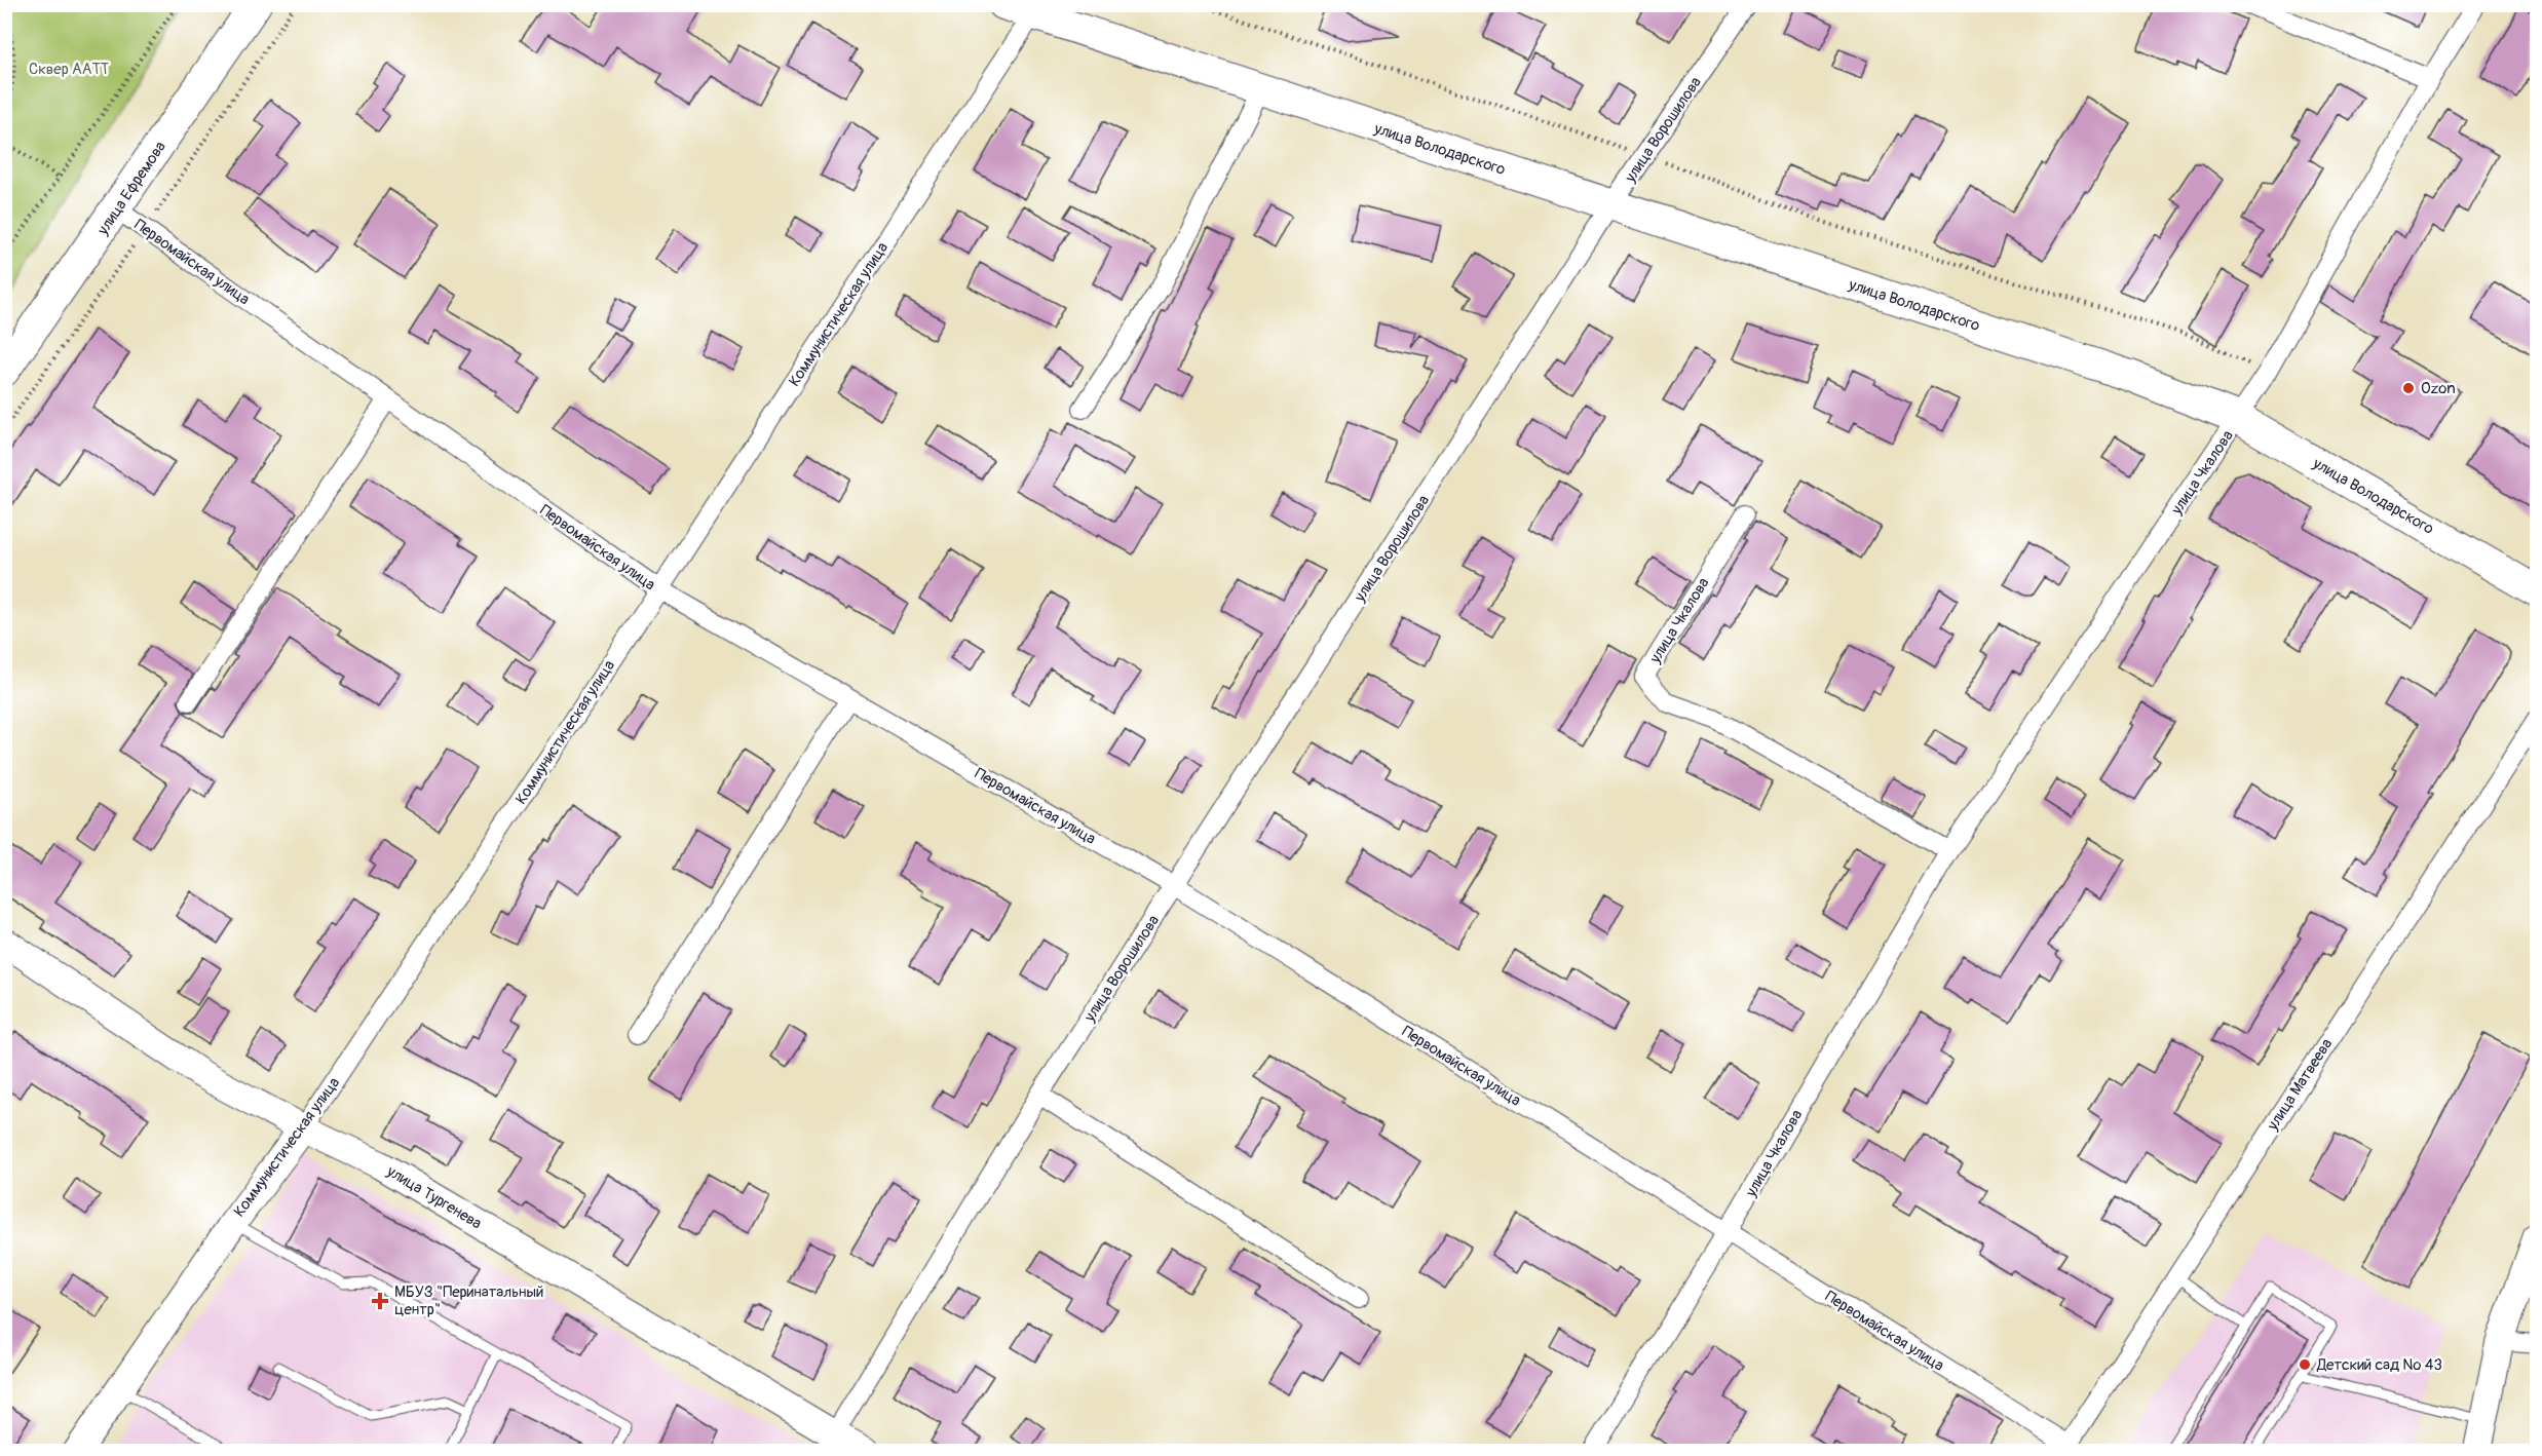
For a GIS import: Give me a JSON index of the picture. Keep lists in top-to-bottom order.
{
  "streets": {
    "main road": ["улица Володарского", "улица Ефремова"],
    "street": [
      "улица Ворошилова",
      "Первомайская улица",
      "Коммунистическая улица",
      "улица Чкалова",
      "улица Матвеева",
      "улица Тургенева"
    ]
  },
  "crossings": [
    ["улица Ворошилова", "улица Володарского"],
    ["улица Ворошилова", "Первомайская улица"],
    ["улица Ворошилова", "улица Тургенева"],
    ["улица Володарского", "Коммунистическая улица"],
    ["улица Володарского", "улица Чкалова"],
    ["улица Ефремова", "Первомайская улица"],
    ["Первомайская улица", "Коммунистическая улица"],
    ["Первомайская улица", "улица Чкалова"],
    ["Первомайская улица", "улица Матвеева"],
    ["Коммунистическая улица", "улица Тургенева"]
  ],
  "parks": ["Сквер ААТТ"],
  "places": {
    "other": ["Ozon", "Детский сад № 43"],
    "health": ["МБУЗ \"Перинатальный центр\""]
  }
}
